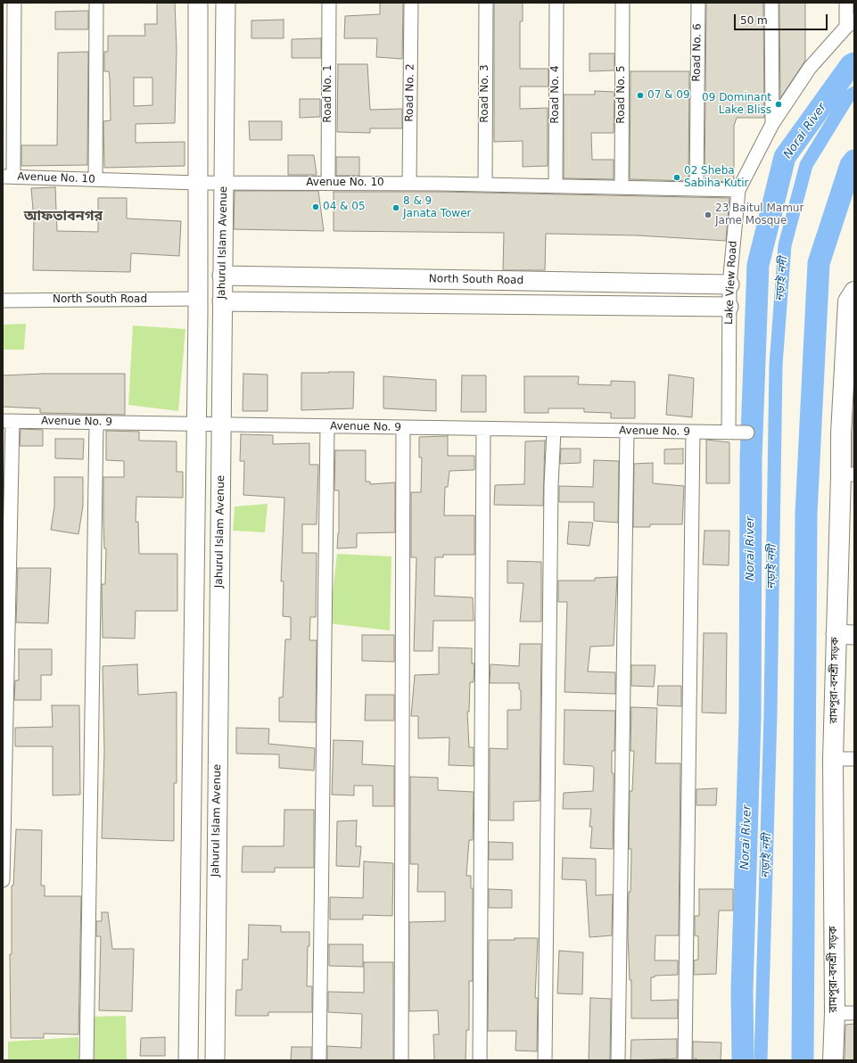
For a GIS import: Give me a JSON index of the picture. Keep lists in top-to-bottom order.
{
  "streets": {
    "main road": ["রামপুরা-বনশ্রী সড়ক"],
    "street": [
      "Road No. 6",
      "Road No. 2",
      "Road No. 1",
      "Road No. 3",
      "Road No. 4",
      "Road No. 5",
      "Avenue No. 10",
      "Jahurul Islam Avenue",
      "North South Road",
      "Lake View Road",
      "Avenue No. 9"
    ]
  },
  "crossings": [
    ["Road No. 6", "Avenue No. 10"],
    ["Road No. 2", "Avenue No. 10"],
    ["Road No. 1", "Avenue No. 10"],
    ["Road No. 3", "Avenue No. 10"],
    ["Road No. 4", "Avenue No. 10"],
    ["Road No. 5", "Avenue No. 10"],
    ["Avenue No. 10", "Jahurul Islam Avenue"],
    ["Avenue No. 10", "Lake View Road"],
    ["Jahurul Islam Avenue", "North South Road"],
    ["Jahurul Islam Avenue", "Avenue No. 9"],
    ["North South Road", "Lake View Road"],
    ["Lake View Road", "Avenue No. 9"]
  ],
  "districts": ["আফতাবনগর"],
  "water": ["Norai River", "নড়াই নদী"],
  "places": [
    "07 & 09",
    "09 Dominant Lake Bliss",
    "02 Sheba Sabiha Kutir",
    "04 & 05",
    "8 & 9 Janata Tower",
    "23 Baitul Mamur Jame Mosque"
  ],
  "scale_bar": "50 m"
}
